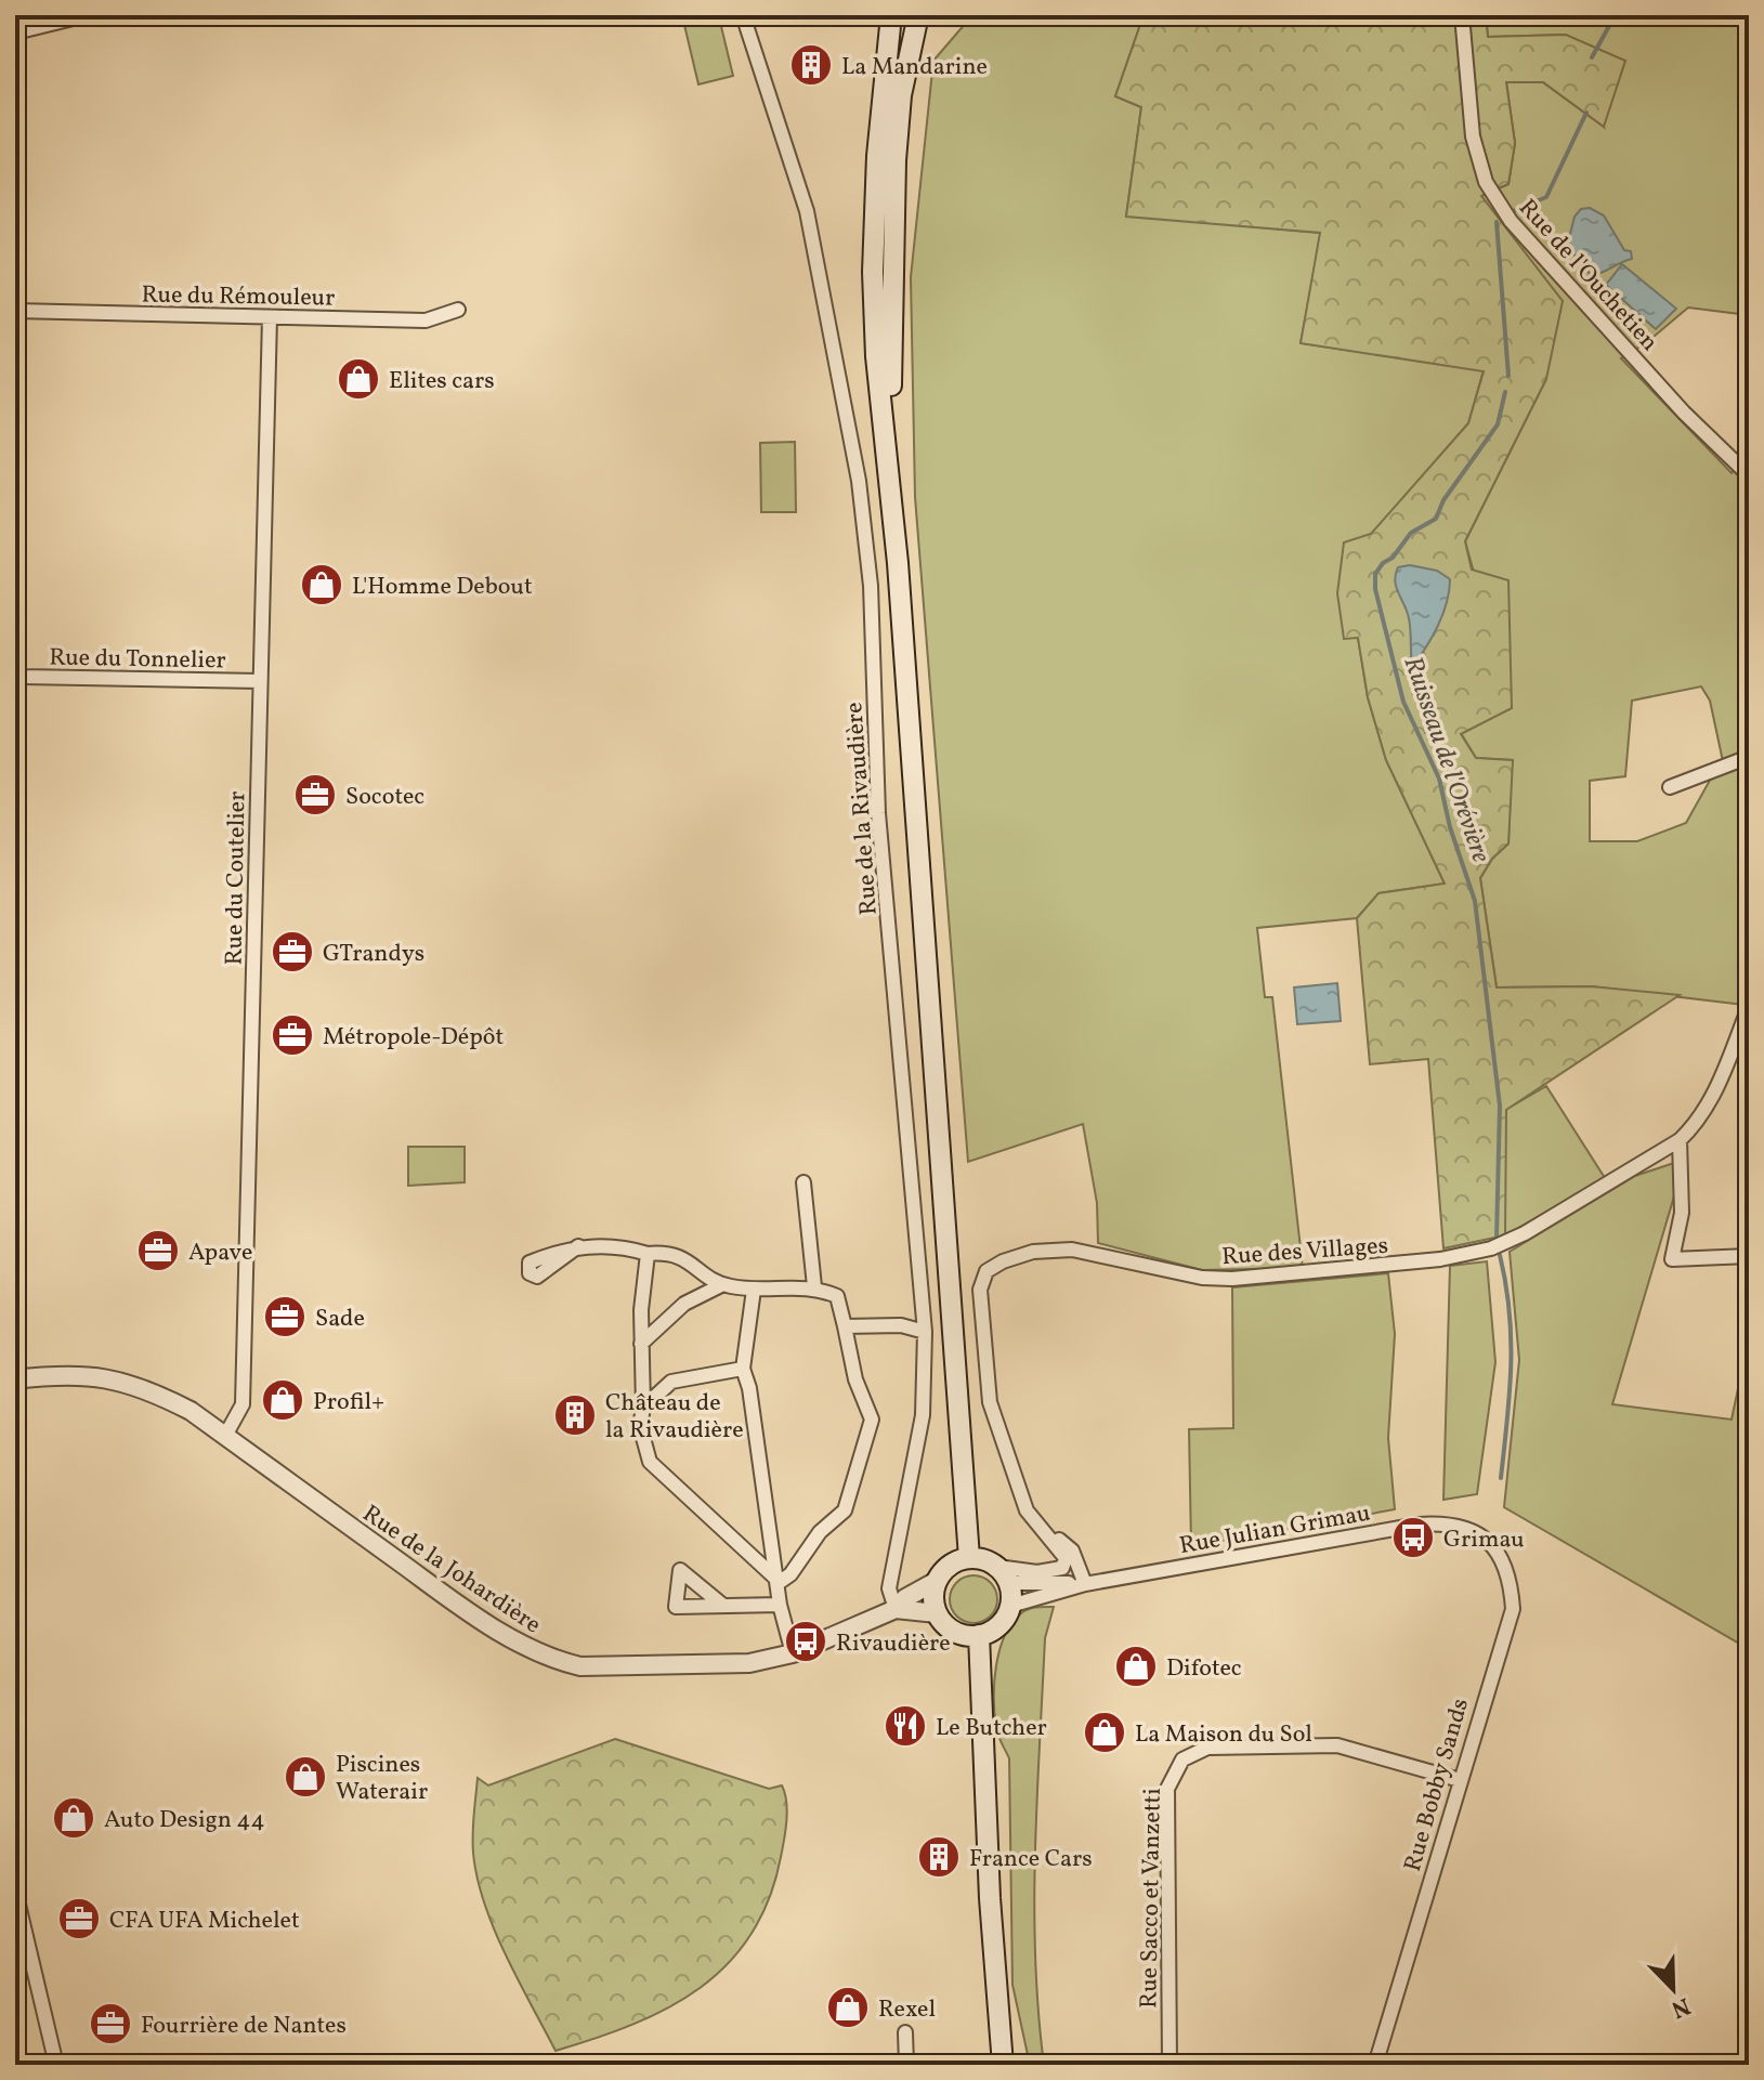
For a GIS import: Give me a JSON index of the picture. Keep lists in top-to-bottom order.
{
  "streets": {
    "street": [
      "Rue de l'Ouchetien",
      "Rue du Rémouleur",
      "Rue du Tonnelier",
      "Rue de la Rivaudière",
      "Rue du Coutelier",
      "Rue des Villages",
      "Rue Julian Grimau",
      "Rue de la Johardière",
      "Rue Bobby Sands",
      "Rue Sacco et Vanzetti"
    ]
  },
  "crossings": [
    ["Rue du Rémouleur", "Rue du Coutelier"],
    ["Rue du Tonnelier", "Rue du Coutelier"],
    ["Rue de la Rivaudière", "Rue de la Johardière"],
    ["Rue du Coutelier", "Rue de la Johardière"],
    ["Rue Julian Grimau", "Rue de la Johardière"],
    ["Rue Julian Grimau", "Rue Bobby Sands"],
    ["Rue Bobby Sands", "Rue Sacco et Vanzetti"]
  ],
  "water": ["Ruisseau de l'Orévière"],
  "places": {
    "building": ["La Mandarine", "Château de la Rivaudière", "France Cars"],
    "shop": [
      "Elites cars",
      "L'Homme Debout",
      "Profil+",
      "Difotec",
      "La Maison du Sol",
      "Piscines Waterair",
      "Auto Design 44",
      "Rexel"
    ],
    "office": [
      "Socotec",
      "GTrandys",
      "Métropole-Dépôt",
      "Apave",
      "Sade",
      "CFA UFA Michelet",
      "Fourrière de Nantes"
    ],
    "bus stop": ["Grimau", "Rivaudière"],
    "restaurant": ["Le Butcher"]
  },
  "north": "bottom right"
}
